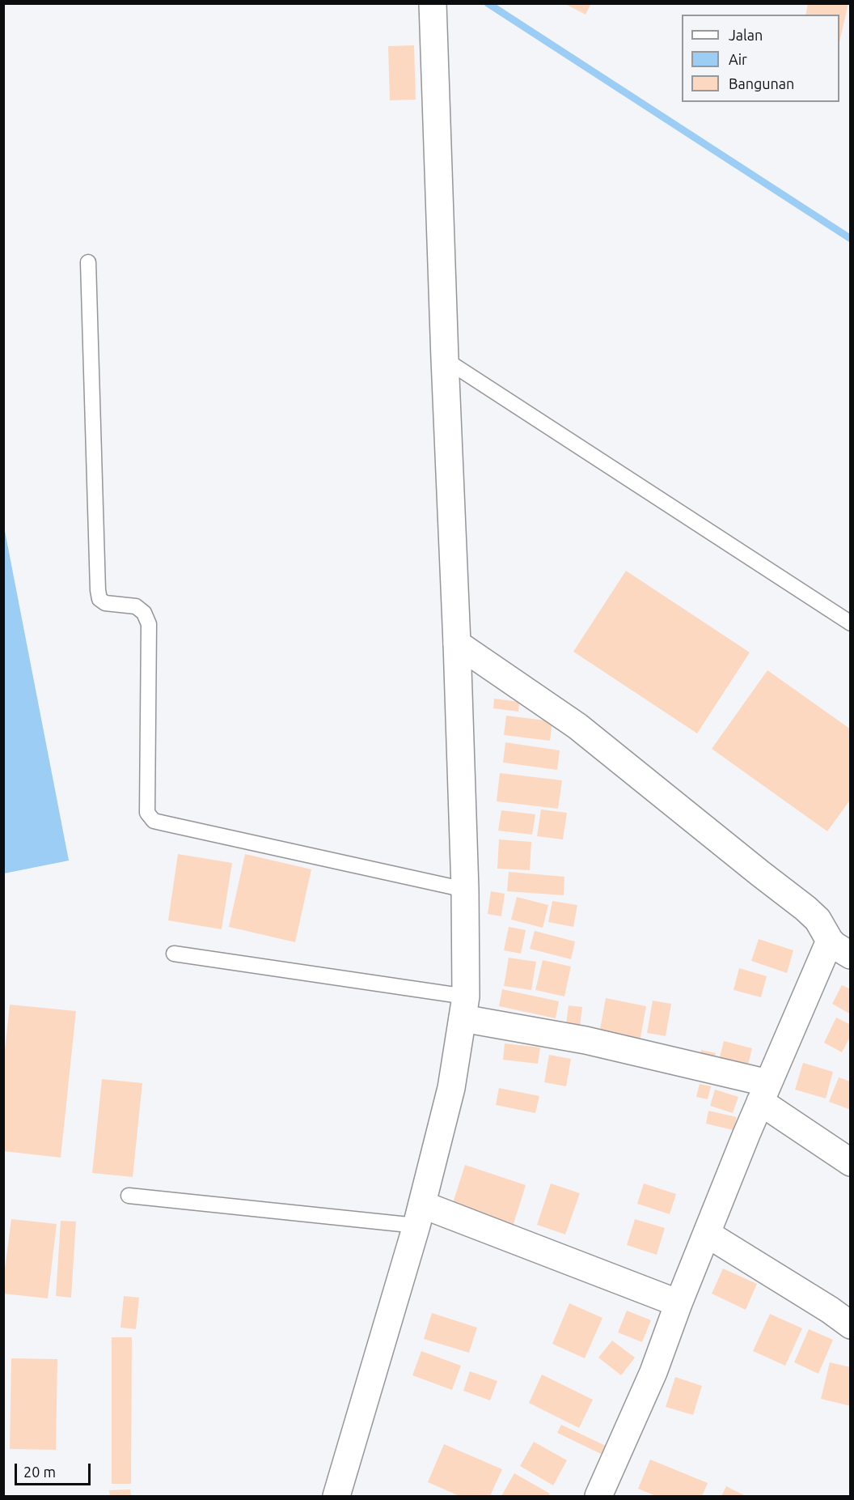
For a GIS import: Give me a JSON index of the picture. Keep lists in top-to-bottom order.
{
  "legend": ["Jalan", "Air", "Bangunan"],
  "scale_bar": "20 m"
}
